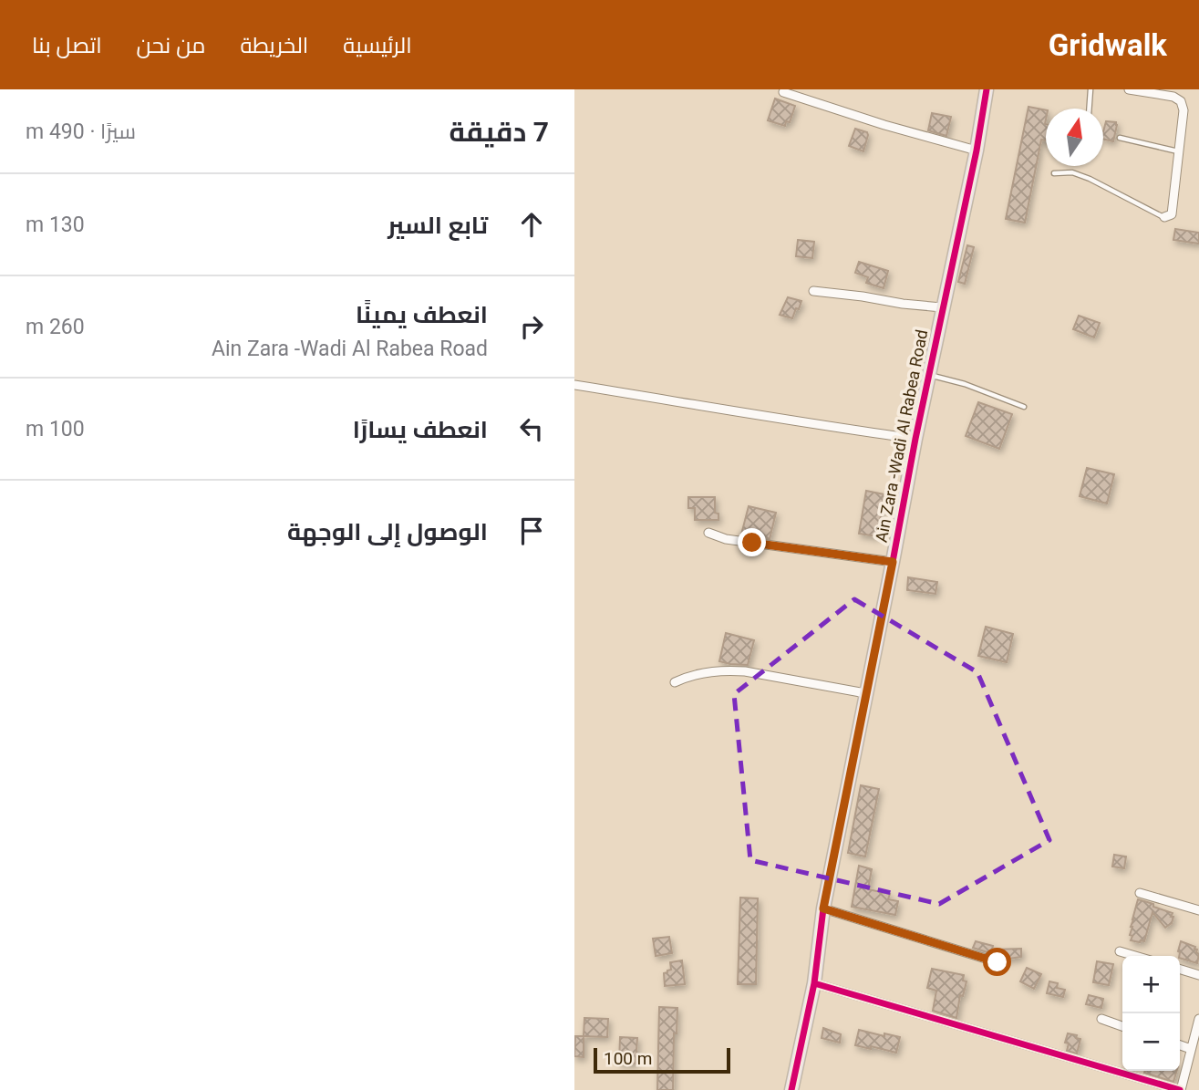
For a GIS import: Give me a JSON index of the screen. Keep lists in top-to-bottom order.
{
  "streets": {
    "main road": ["Ain Zara -Wadi Al Rabea Road"]
  },
  "scale_bar": "100 m",
  "north": "top",
  "page": {
    "header": "Gridwalk",
    "nav": [
      "الرئيسية",
      "الخريطة",
      "من نحن",
      "اتصل بنا"
    ],
    "heading": ["7 دقيقة", "سيرًا · 490 m"],
    "list": [
      ["تابع السير", "130 m"],
      ["انعطف يمينًا", "Ain Zara -Wadi Al Rabea Road", "260 m"],
      ["انعطف يسارًا", "100 m"],
      "الوصول إلى الوجهة"
    ],
    "map_buttons": ["+", "−"],
    "scale": "100 m"
  }
}
